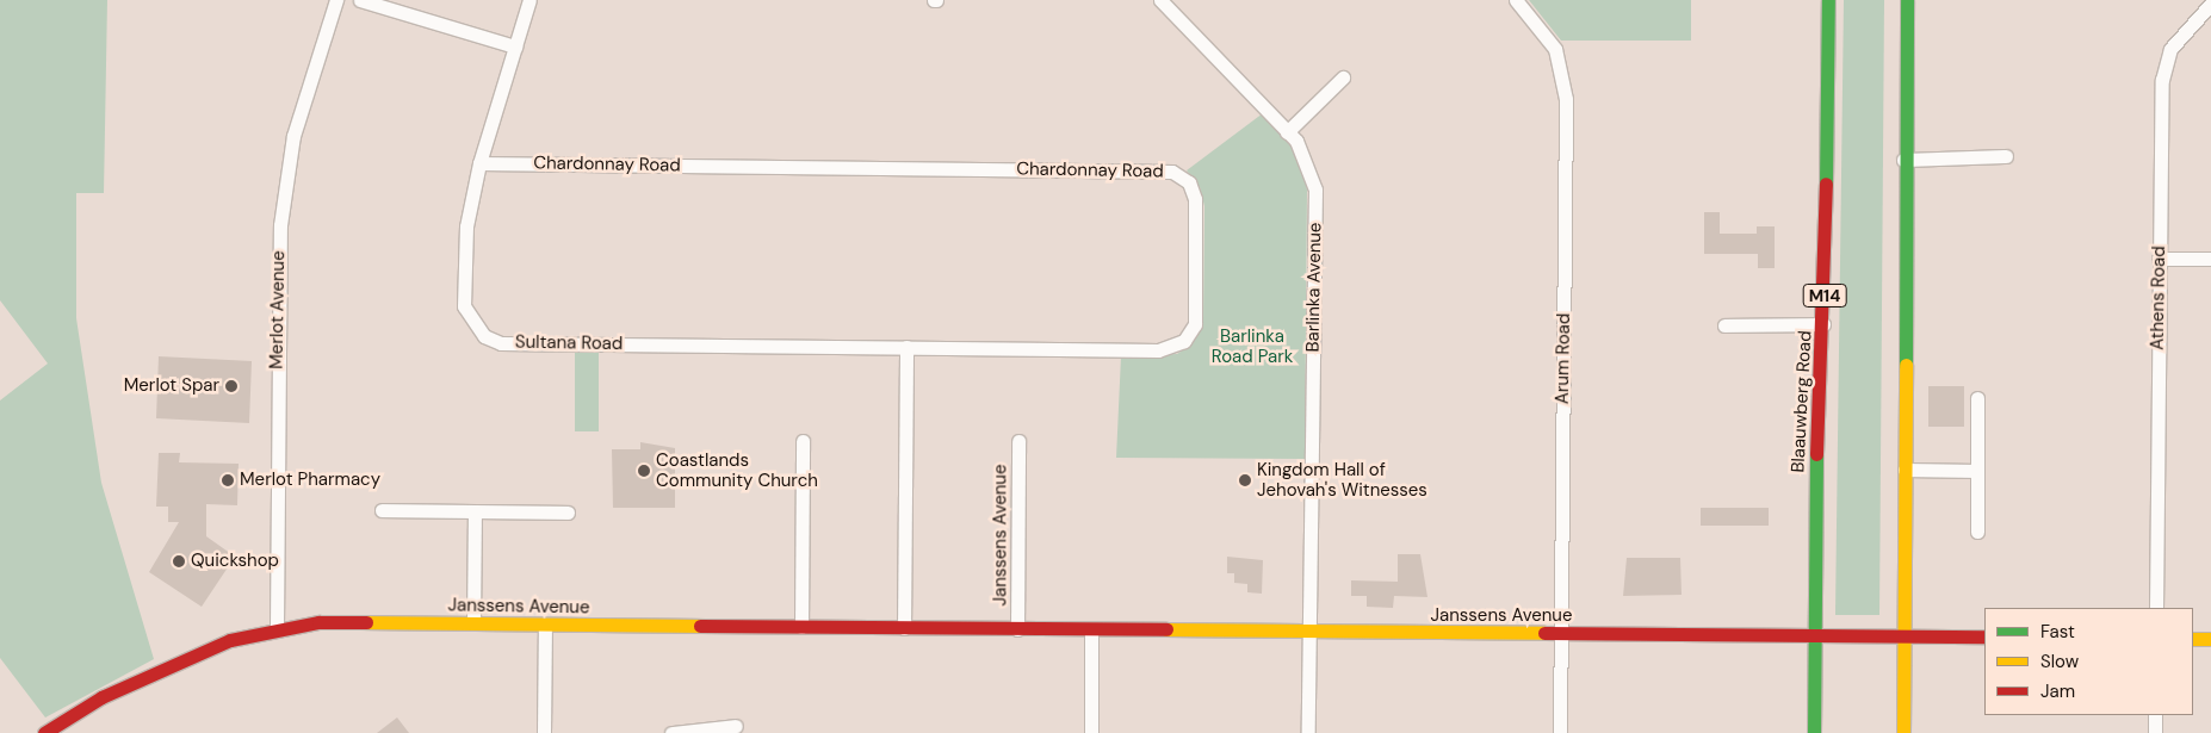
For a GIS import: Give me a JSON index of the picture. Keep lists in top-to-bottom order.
{
  "streets": {
    "street": [
      "Chardonnay Road",
      "Barlinka Avenue",
      "M14",
      "Athens Road",
      "Merlot Avenue",
      "Sultana Road",
      "Arum Road",
      "Blaauwberg Road",
      "Janssens Avenue"
    ]
  },
  "crossings": [
    ["Chardonnay Road", "Sultana Road"],
    ["Barlinka Avenue", "Janssens Avenue"],
    ["Merlot Avenue", "Janssens Avenue"],
    ["Arum Road", "Janssens Avenue"],
    ["Blaauwberg Road", "Janssens Avenue"]
  ],
  "parks": ["Barlinka Road Park"],
  "places": [
    "Merlot Spar",
    "Coastlands Community Church",
    "Merlot Pharmacy",
    "Kingdom Hall of Jehovah's Witnesses",
    "Quickshop"
  ],
  "legend": ["Fast", "Slow", "Jam"]
}
